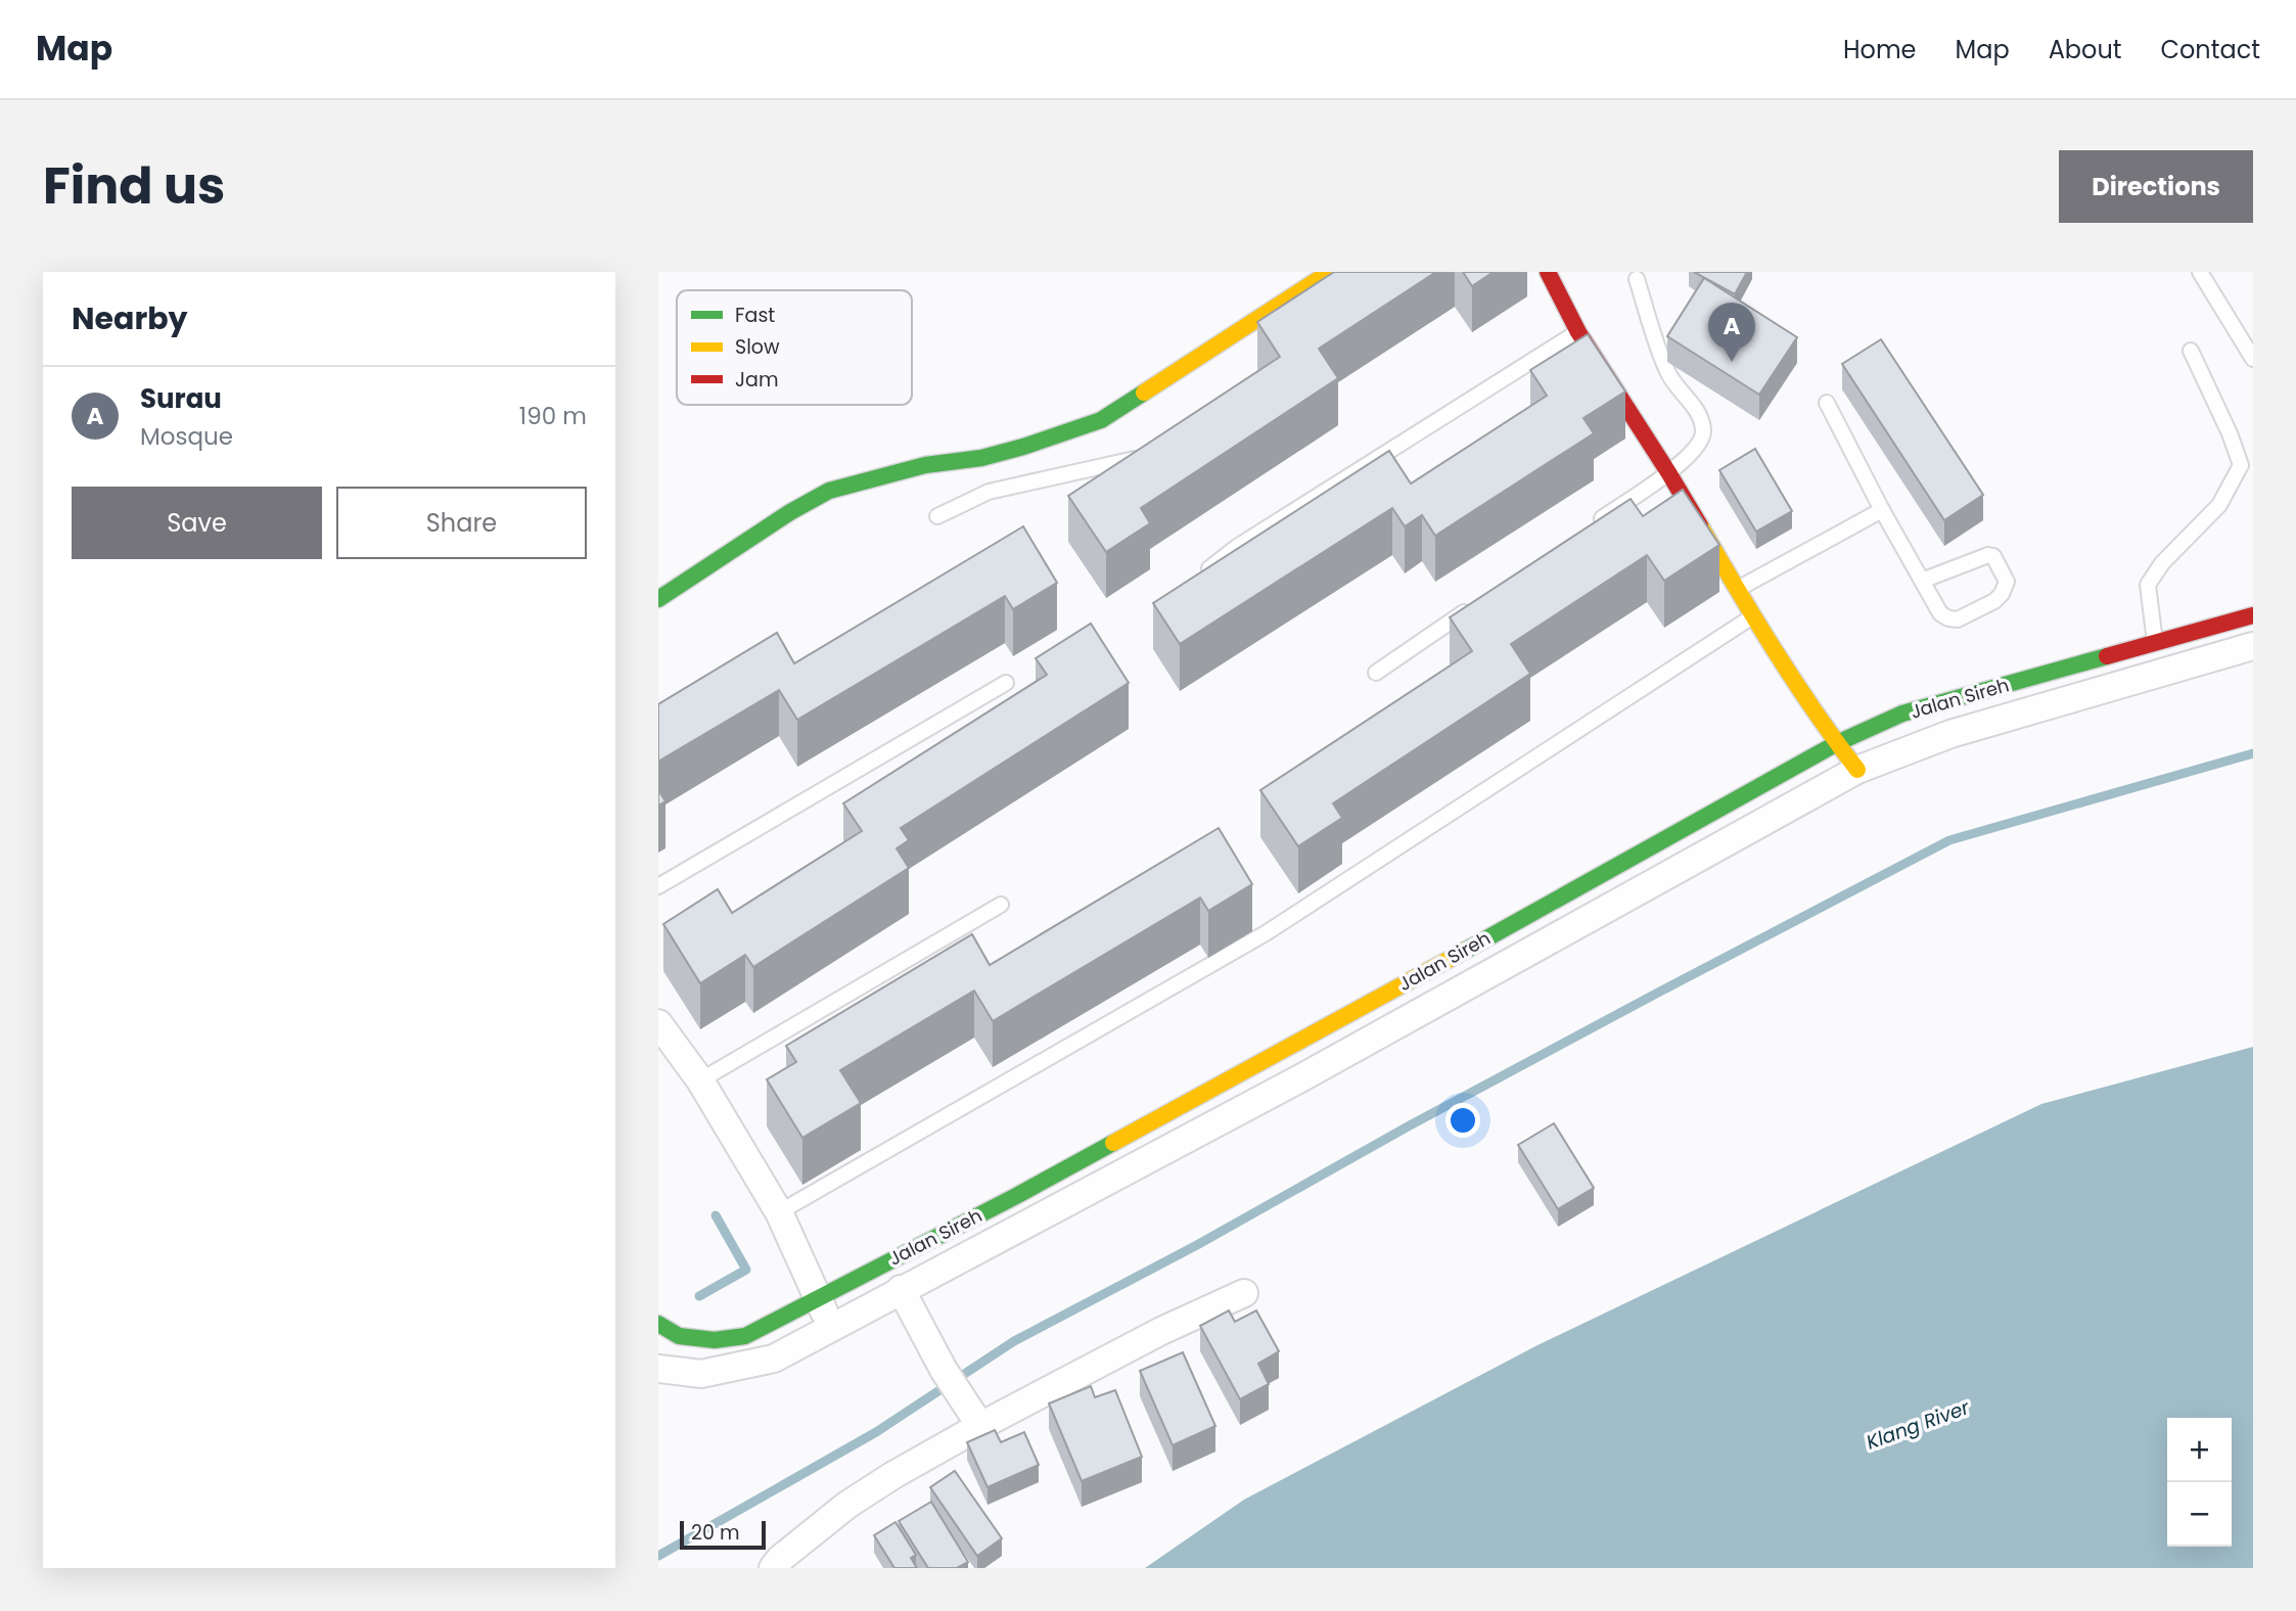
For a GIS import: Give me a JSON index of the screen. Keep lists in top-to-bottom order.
{
  "streets": {
    "street": ["Jalan Sireh"]
  },
  "water": ["Klang River"],
  "legend": ["Fast", "Slow", "Jam"],
  "scale_bar": "20 m",
  "page": {
    "header": "Map",
    "nav": [
      "Home",
      "Map",
      "About",
      "Contact"
    ],
    "title": "Find us",
    "buttons": [
      "Directions",
      ["Save", "Share"]
    ],
    "heading": "Nearby",
    "pins": "A",
    "list": [
      {
        "mark": "A",
        "name": "Surau",
        "note": "Mosque",
        "value": "190 m"
      }
    ],
    "map_buttons": ["+", "−"],
    "scale": "20 m"
  }
}
